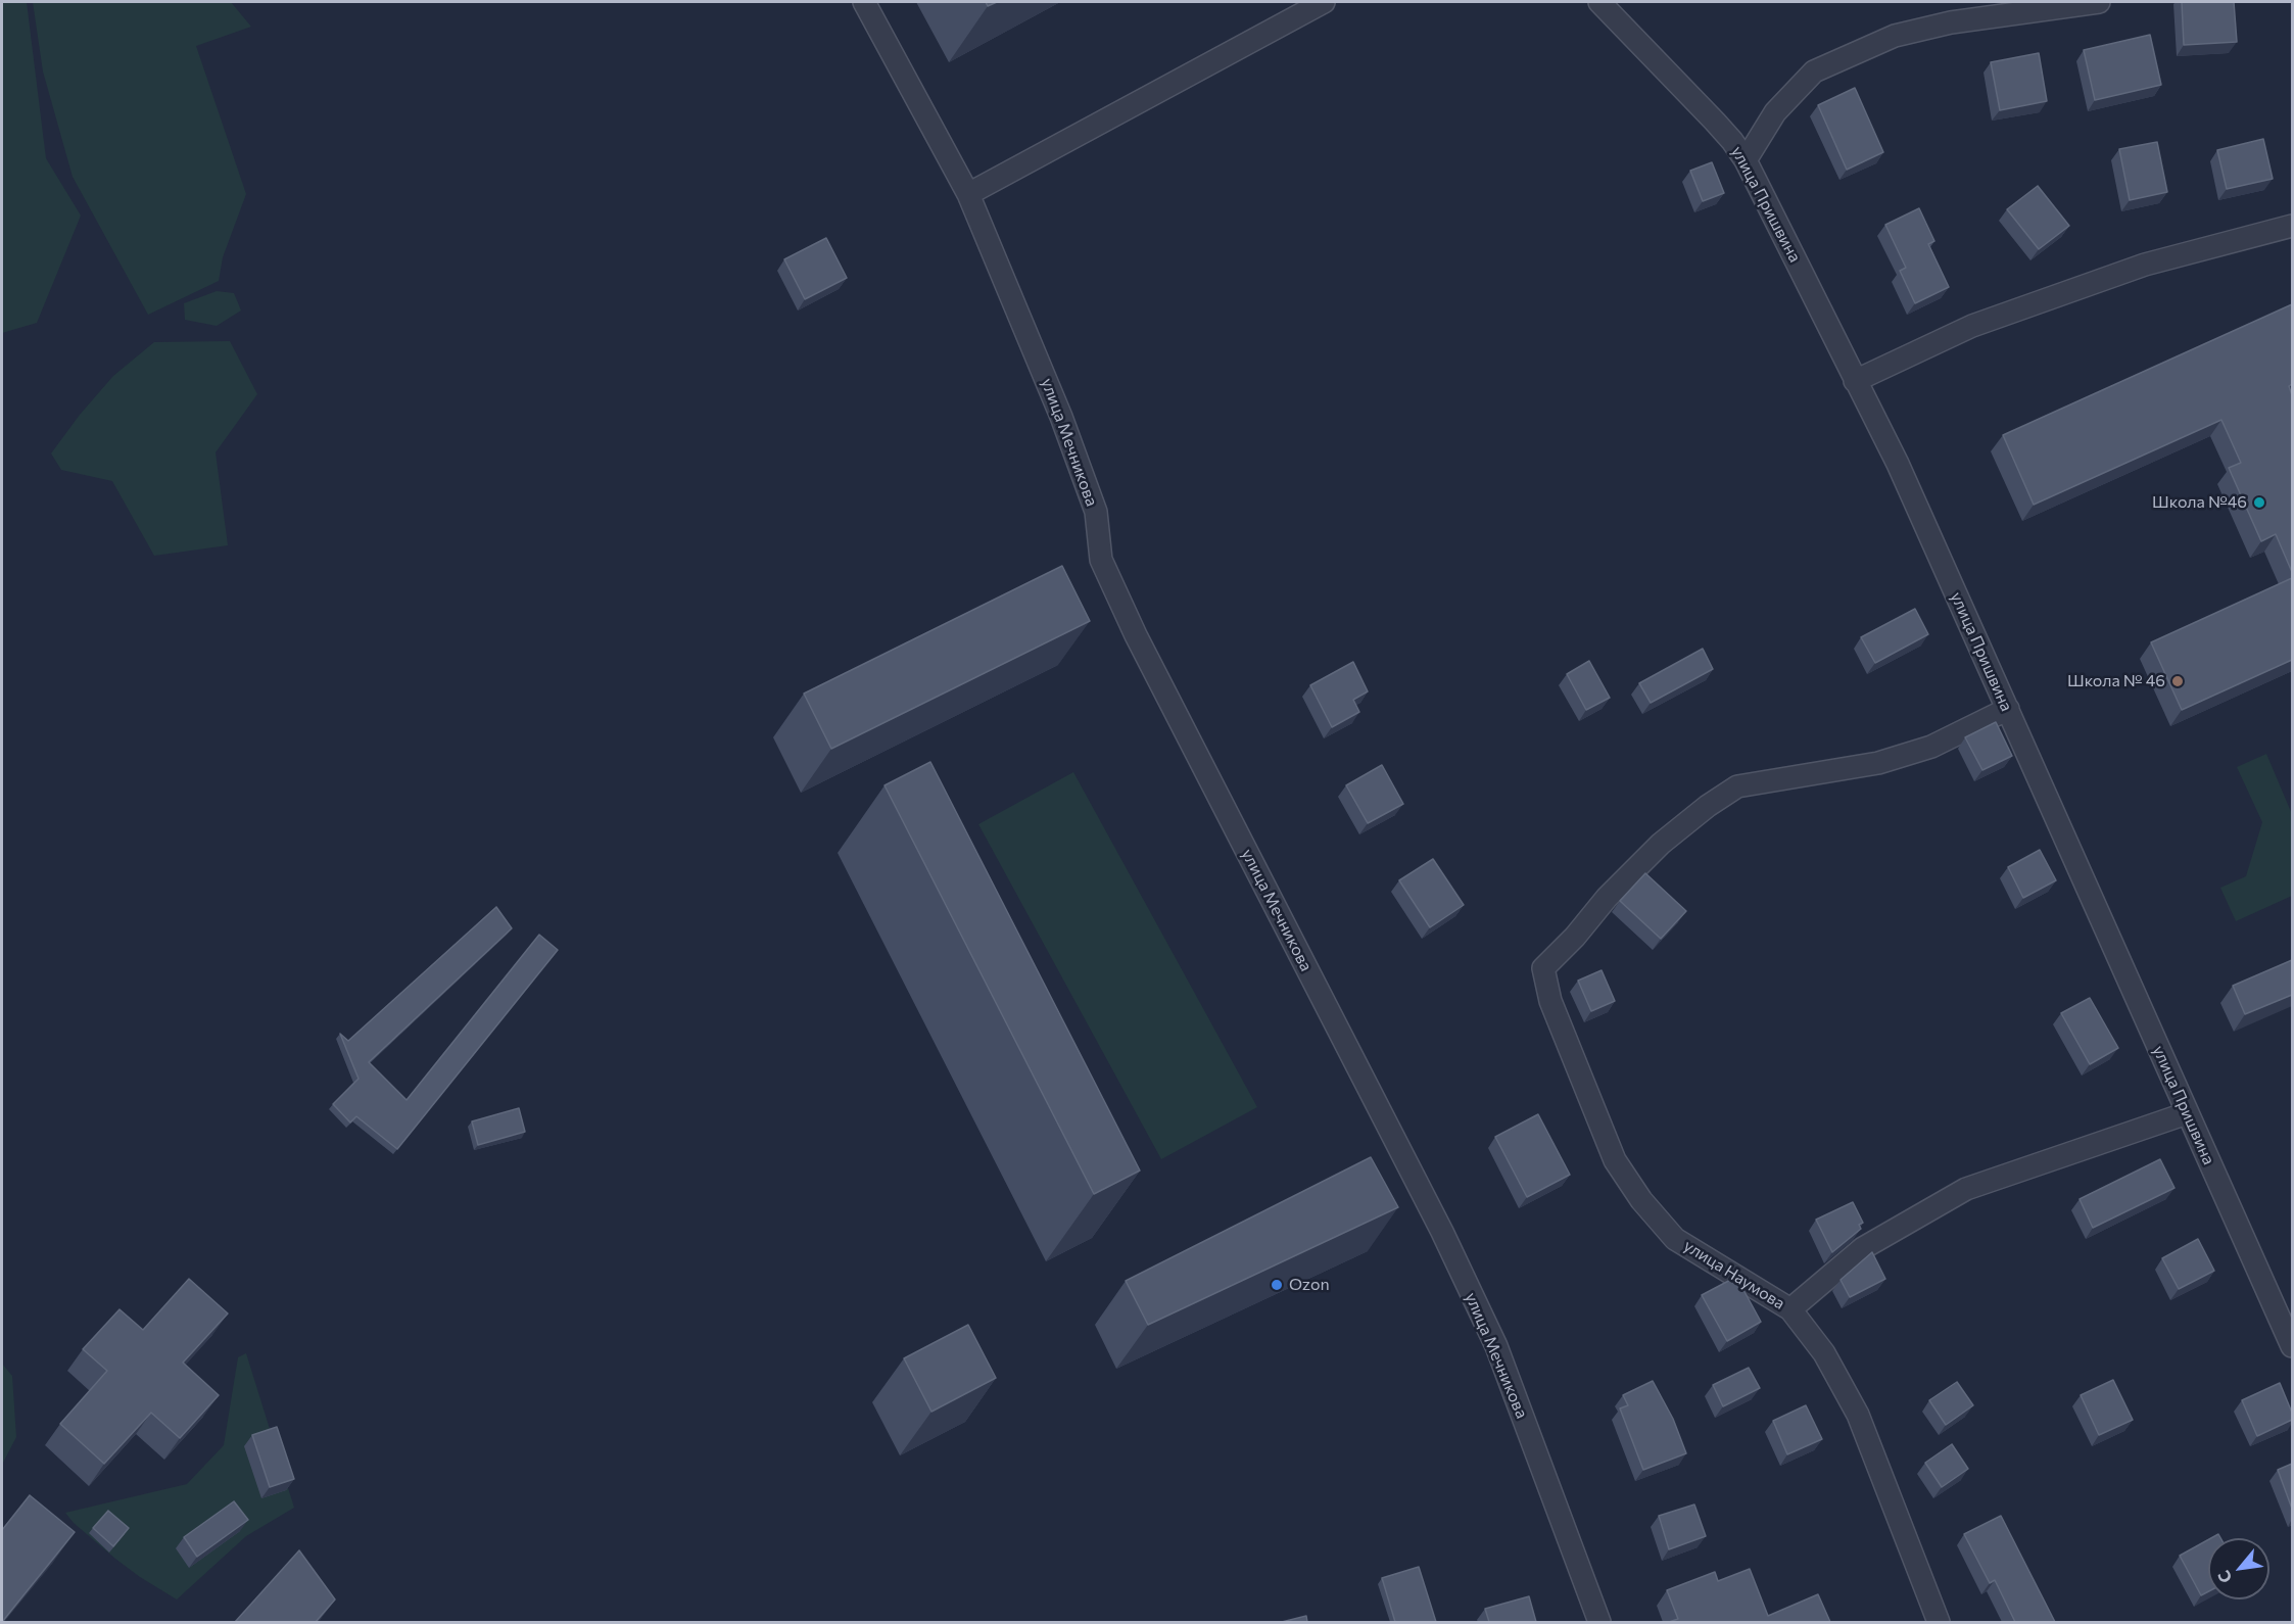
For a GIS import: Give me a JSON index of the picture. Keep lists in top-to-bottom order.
{
  "streets": {
    "street": ["улица Пришвина", "улица Мечникова", "улица Наумова"]
  },
  "crossings": [
    ["улица Пришвина", "улица Наумова"]
  ],
  "places": ["Школа №46", "Школа № 46", "Ozon"],
  "north": "bottom left"
}
